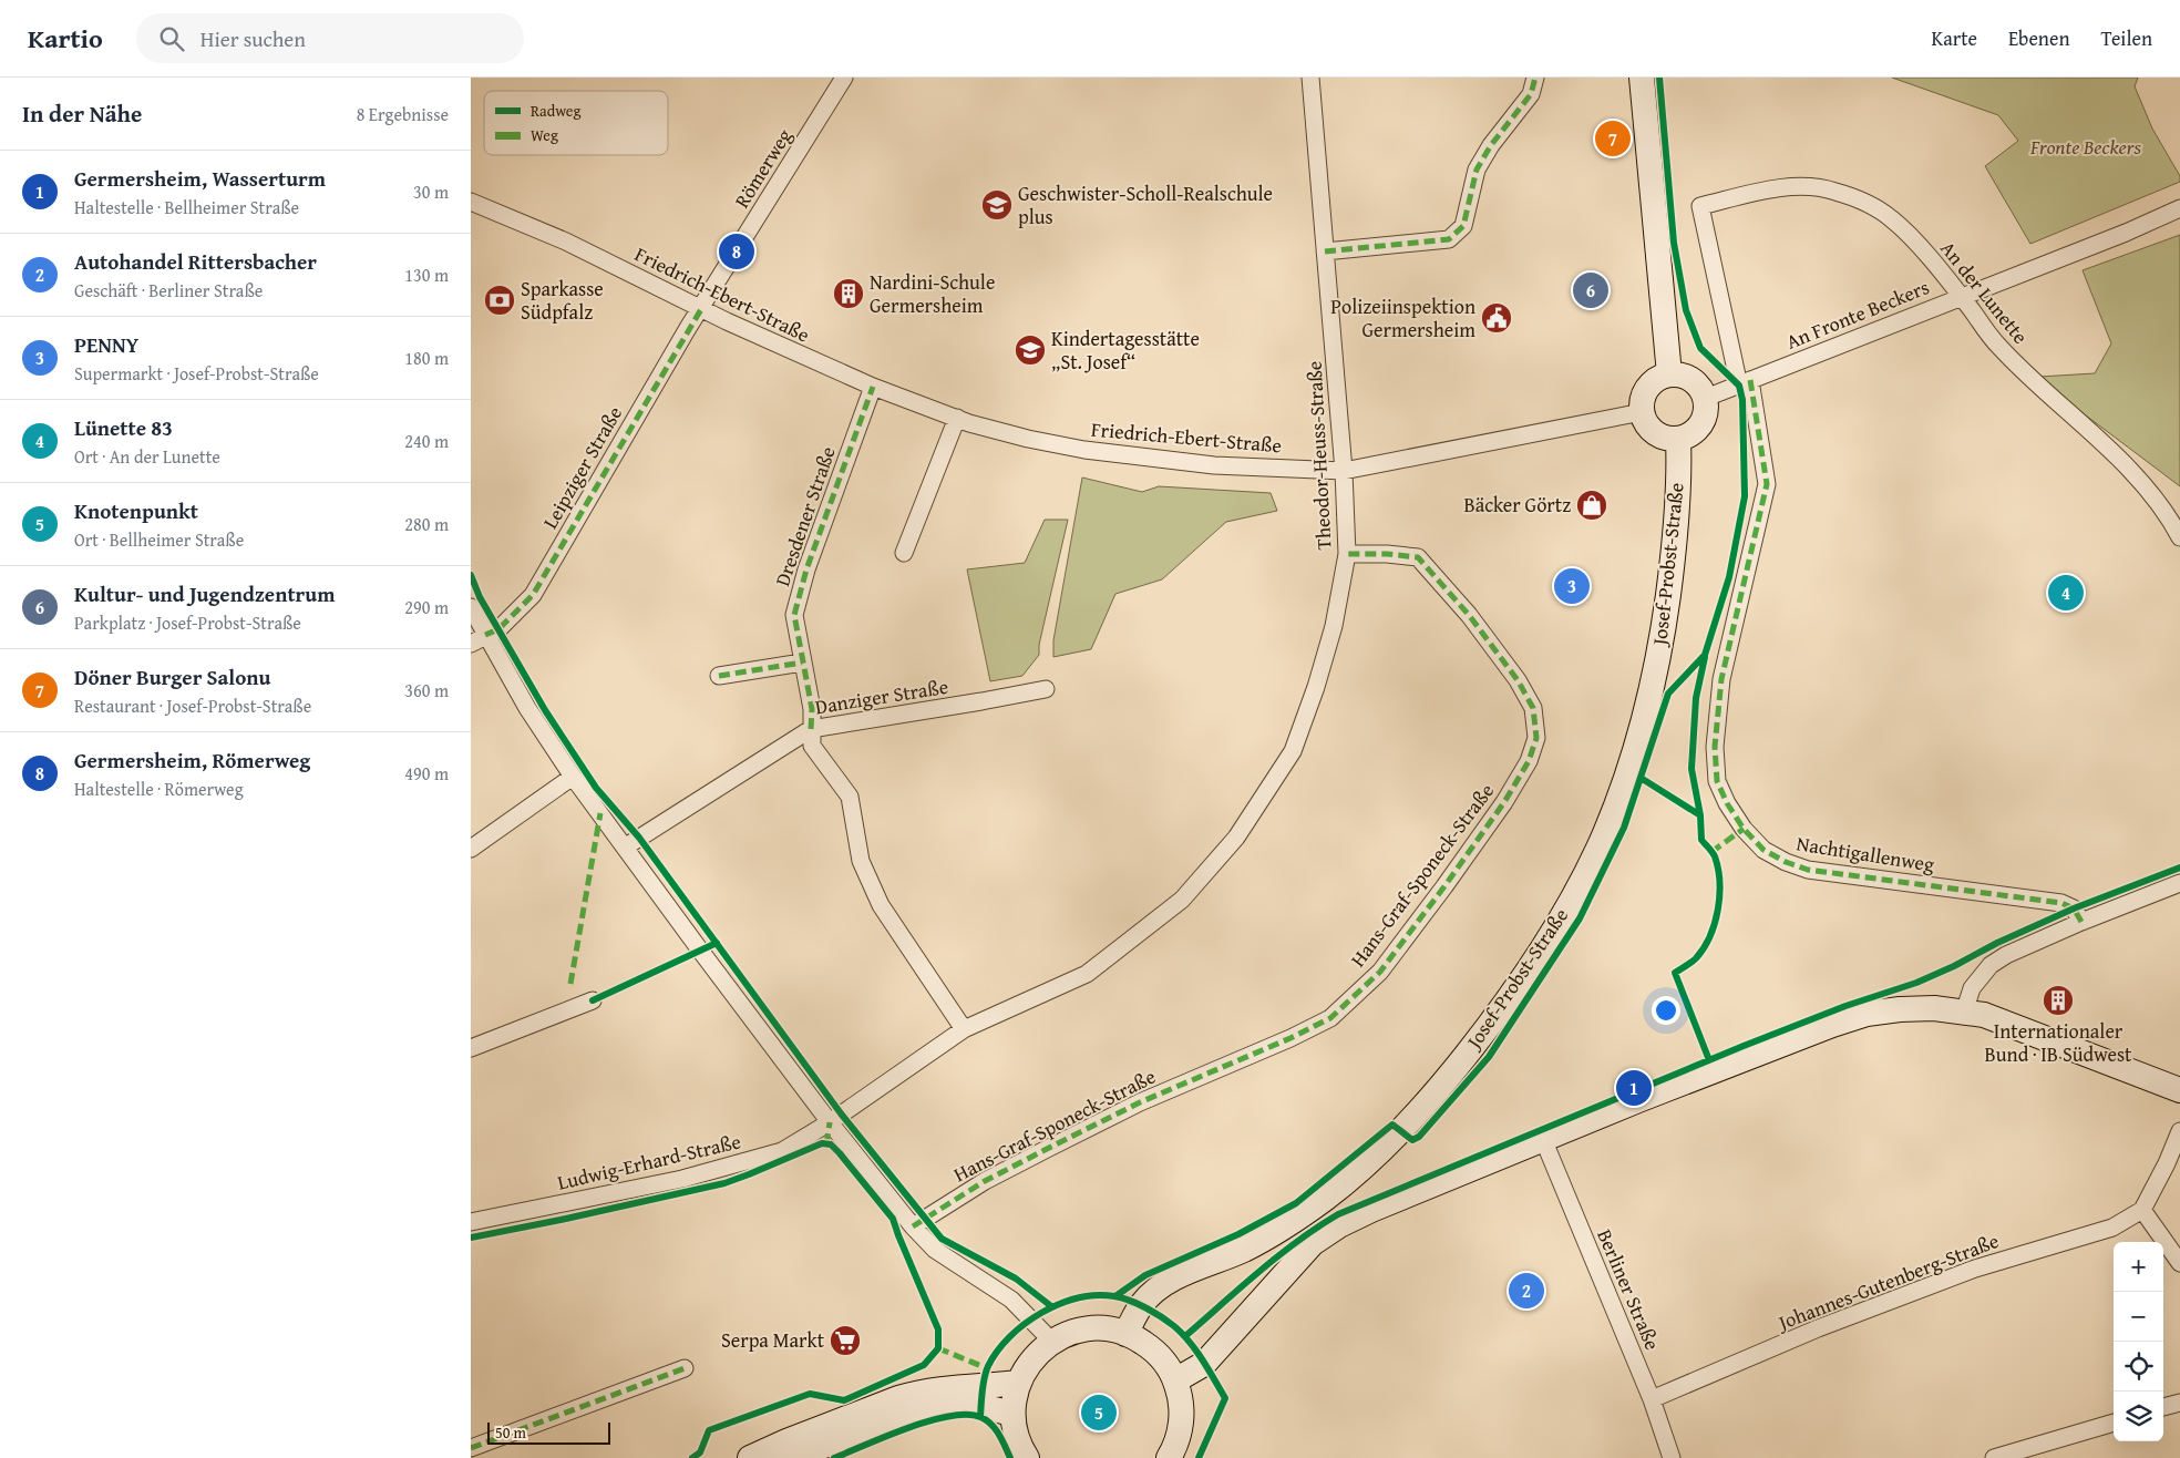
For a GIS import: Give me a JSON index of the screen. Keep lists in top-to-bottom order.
{
  "streets": {
    "main road": ["Josef-Probst-Straße"],
    "street": [
      "Römerweg",
      "An der Lunette",
      "Friedrich-Ebert-Straße",
      "An Fronte Beckers",
      "Theodor-Heuss-Straße",
      "Leipziger Straße",
      "Dresdener Straße",
      "Danziger Straße",
      "Nachtigallenweg",
      "Hans-Graf-Sponeck-Straße",
      "Ludwig-Erhard-Straße",
      "Johannes-Gutenberg-Straße",
      "Berliner Straße"
    ]
  },
  "crossings": [
    ["Römerweg", "Friedrich-Ebert-Straße"],
    ["Römerweg", "Leipziger Straße"],
    ["An der Lunette", "An Fronte Beckers"],
    ["An der Lunette", "Nachtigallenweg"],
    ["Friedrich-Ebert-Straße", "An Fronte Beckers"],
    ["Friedrich-Ebert-Straße", "Theodor-Heuss-Straße"],
    ["Friedrich-Ebert-Straße", "Leipziger Straße"],
    ["Friedrich-Ebert-Straße", "Dresdener Straße"],
    ["Friedrich-Ebert-Straße", "Josef-Probst-Straße"],
    ["An Fronte Beckers", "Josef-Probst-Straße"],
    ["An Fronte Beckers", "Nachtigallenweg"],
    ["Theodor-Heuss-Straße", "Dresdener Straße"],
    ["Theodor-Heuss-Straße", "Hans-Graf-Sponeck-Straße"],
    ["Theodor-Heuss-Straße", "Ludwig-Erhard-Straße"],
    ["Dresdener Straße", "Danziger Straße"],
    ["Johannes-Gutenberg-Straße", "Berliner Straße"]
  ],
  "parks": ["Fronte Beckers"],
  "places": {
    "school or university": ["Geschwister-Scholl-Realschule plus", "Kindertagesstätte „St. Josef“"],
    "building": ["Nardini-Schule Germersheim", "Internationaler Bund · IB Südwest"],
    "bank": ["Sparkasse Südpfalz"],
    "public building": ["Polizeiinspektion Germersheim"],
    "shop": ["Bäcker Görtz"],
    "supermarket": ["Serpa Markt"]
  },
  "legend": ["Radweg", "Weg"],
  "scale_bar": "50 m",
  "page": {
    "header": "Kartio",
    "search": "Hier suchen",
    "nav": ["Karte", "Ebenen", "Teilen"],
    "heading": ["In der Nähe", "8 Ergebnisse"],
    "pins": [
      "7",
      "8",
      "6",
      "3",
      "4",
      "1",
      "2",
      "5"
    ],
    "list": [
      {
        "mark": "1",
        "name": "Germersheim, Wasserturm",
        "note": "Haltestelle · Bellheimer Straße",
        "value": "30 m"
      },
      {
        "mark": "2",
        "name": "Autohandel Rittersbacher",
        "note": "Geschäft · Berliner Straße",
        "value": "130 m"
      },
      {
        "mark": "3",
        "name": "PENNY",
        "note": "Supermarkt · Josef-Probst-Straße",
        "value": "180 m"
      },
      {
        "mark": "4",
        "name": "Lünette 83",
        "note": "Ort · An der Lunette",
        "value": "240 m"
      },
      {
        "mark": "5",
        "name": "Knotenpunkt",
        "note": "Ort · Bellheimer Straße",
        "value": "280 m"
      },
      {
        "mark": "6",
        "name": "Kultur- und Jugendzentrum",
        "note": "Parkplatz · Josef-Probst-Straße",
        "value": "290 m"
      },
      {
        "mark": "7",
        "name": "Döner Burger Salonu",
        "note": "Restaurant · Josef-Probst-Straße",
        "value": "360 m"
      },
      {
        "mark": "8",
        "name": "Germersheim, Römerweg",
        "note": "Haltestelle · Römerweg",
        "value": "490 m"
      }
    ],
    "map_buttons": ["+", "−"],
    "scale": "50 m"
  }
}
